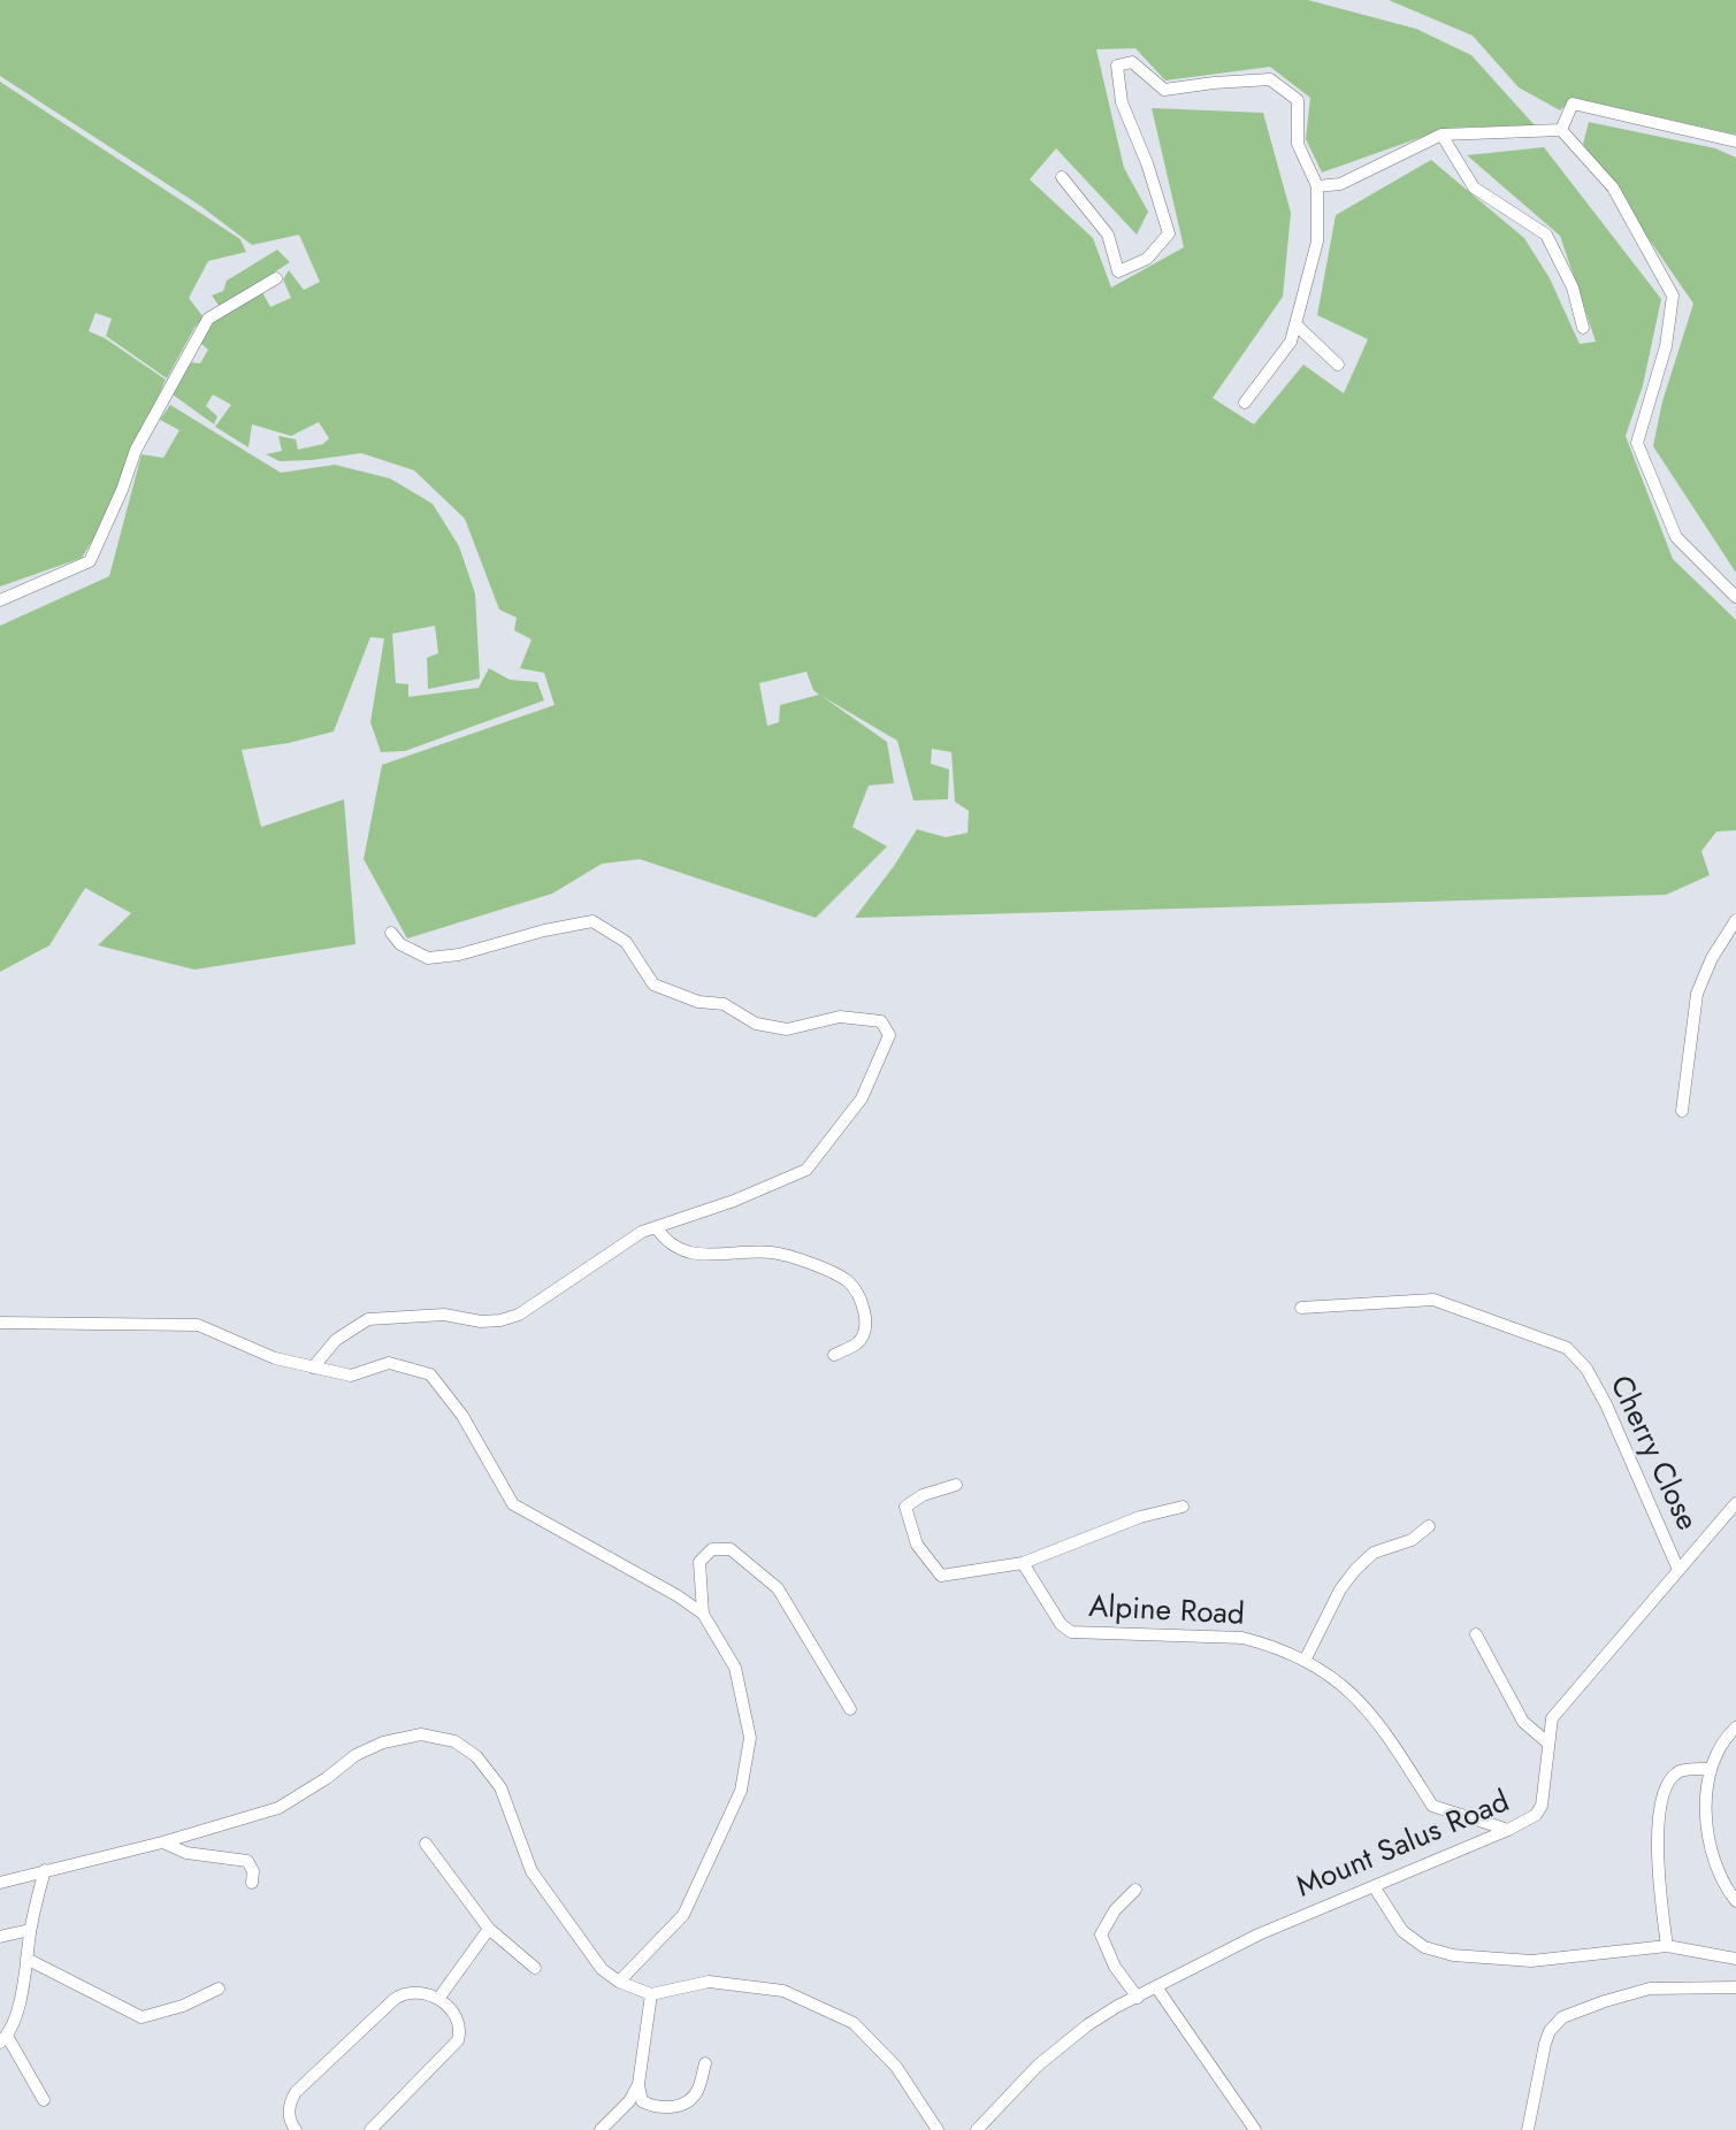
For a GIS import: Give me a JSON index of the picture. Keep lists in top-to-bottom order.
{
  "streets": {
    "street": ["Cherry Close", "Alpine Road", "Mount Salus Road"]
  },
  "crossings": [
    ["Cherry Close", "Mount Salus Road"],
    ["Alpine Road", "Mount Salus Road"]
  ]
}
